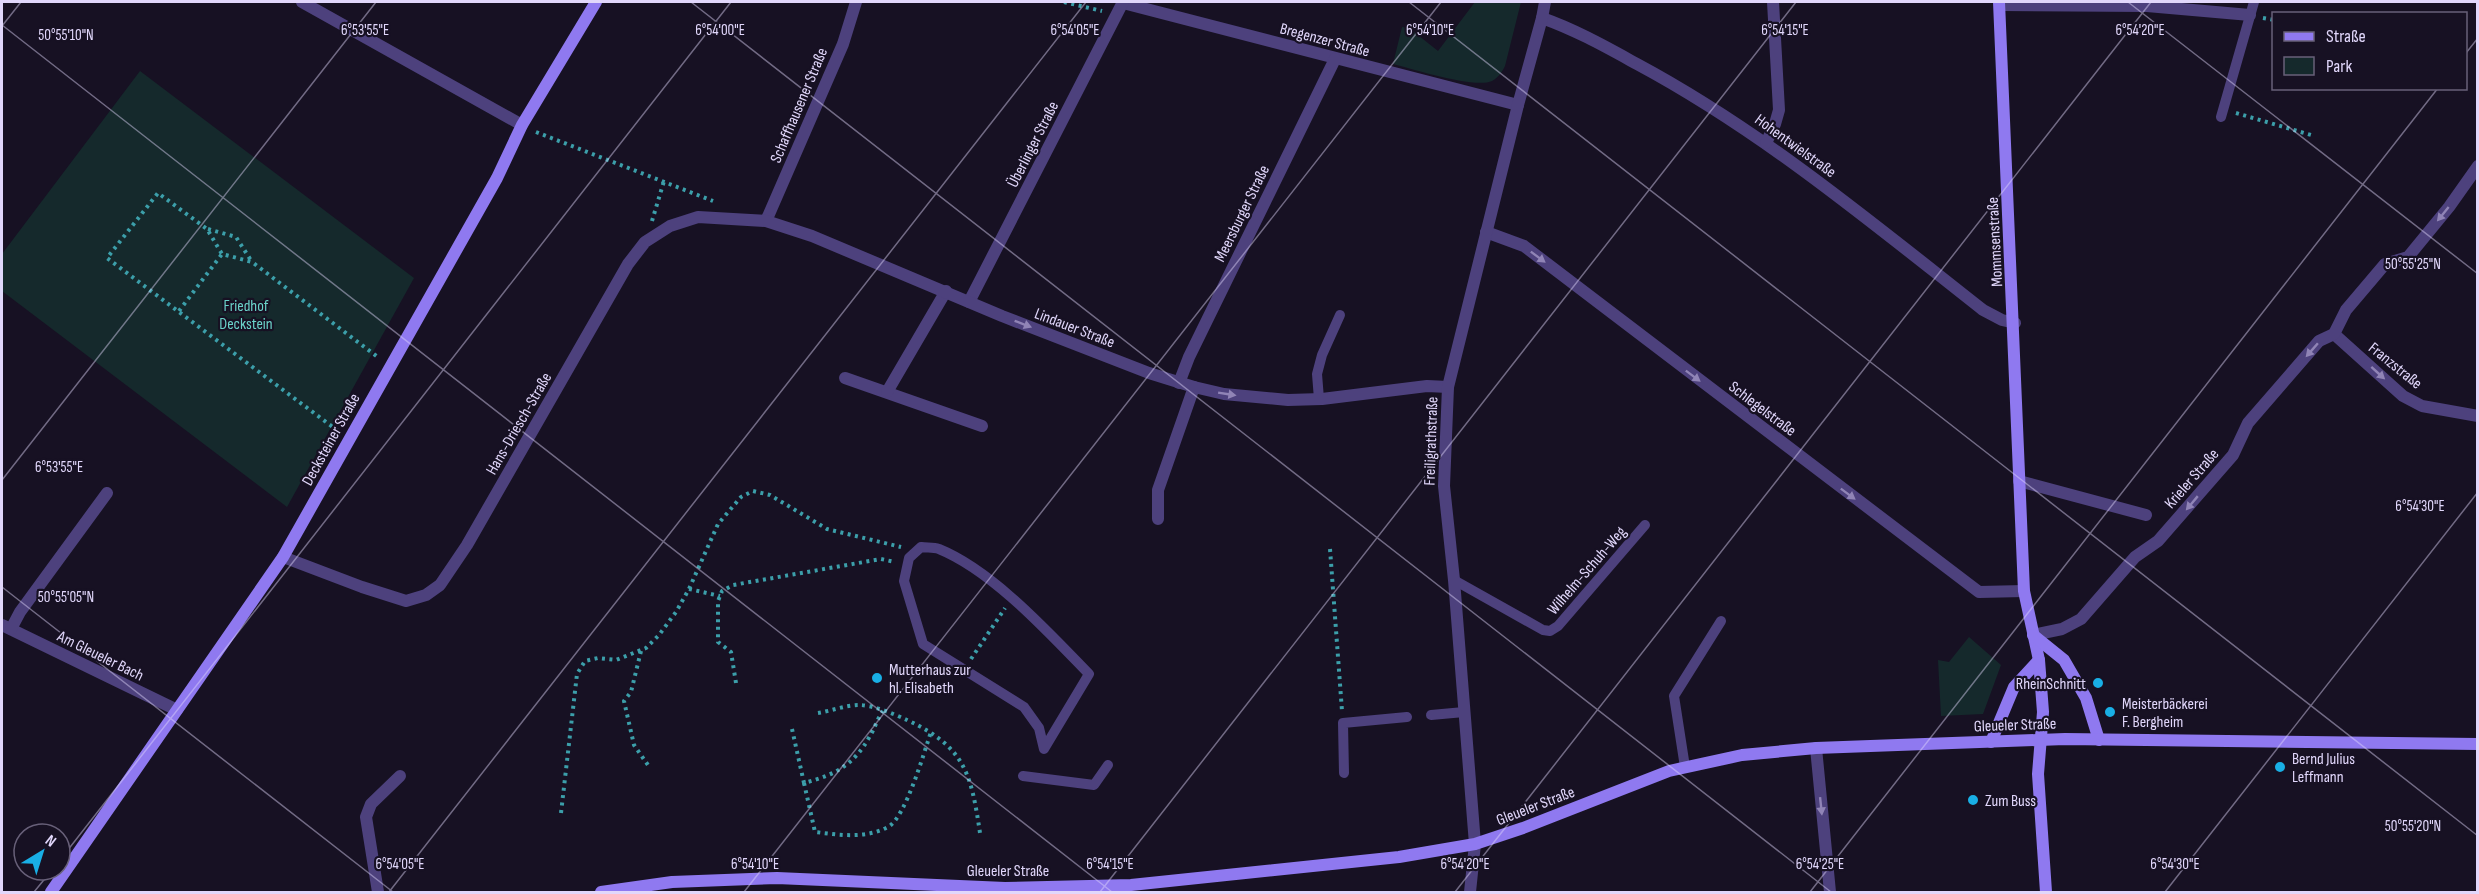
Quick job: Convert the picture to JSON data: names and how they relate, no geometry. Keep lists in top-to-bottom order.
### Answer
{
  "streets": {
    "street": [
      "Bregenzer Straße",
      "Schaffhausener Straße",
      "Überlinger Straße",
      "Hohentwielstraße",
      "Meersburger Straße",
      "Mommsenstraße",
      "Lindauer Straße",
      "Franzstraße",
      "Schlegelstraße",
      "Hans-Driesch-Straße",
      "Decksteiner Straße",
      "Freiligrathstraße",
      "Krieler Straße",
      "Am Gleueler Bach",
      "Gleueler Straße"
    ],
    "lane": ["Wilhelm-Schuh-Weg"]
  },
  "crossings": [
    ["Bregenzer Straße", "Überlinger Straße"],
    ["Bregenzer Straße", "Meersburger Straße"],
    ["Bregenzer Straße", "Freiligrathstraße"],
    ["Schaffhausener Straße", "Lindauer Straße"],
    ["Schaffhausener Straße", "Hans-Driesch-Straße"],
    ["Überlinger Straße", "Lindauer Straße"],
    ["Hohentwielstraße", "Mommsenstraße"],
    ["Hohentwielstraße", "Freiligrathstraße"],
    ["Meersburger Straße", "Lindauer Straße"],
    ["Mommsenstraße", "Schlegelstraße"],
    ["Mommsenstraße", "Krieler Straße"],
    ["Mommsenstraße", "Gleueler Straße"],
    ["Lindauer Straße", "Hans-Driesch-Straße"],
    ["Lindauer Straße", "Freiligrathstraße"],
    ["Franzstraße", "Krieler Straße"],
    ["Schlegelstraße", "Freiligrathstraße"],
    ["Hans-Driesch-Straße", "Decksteiner Straße"],
    ["Decksteiner Straße", "Am Gleueler Bach"],
    ["Freiligrathstraße", "Wilhelm-Schuh-Weg"],
    ["Freiligrathstraße", "Gleueler Straße"]
  ],
  "one_way": [
    "Lindauer Straße",
    "Franzstraße",
    "Schlegelstraße",
    "Krieler Straße"
  ],
  "parks": ["Friedhof Deckstein"],
  "places": [
    "Mutterhaus zur hl. Elisabeth",
    "RheinSchnitt",
    "Meisterbäckerei F. Bergheim",
    "Bernd Julius Leffmann",
    "Zum Buss"
  ],
  "legend": ["Straße", "Park"],
  "north": "top right",
  "coordinates": [
    "6°54'00\"E",
    "6°54'05\"E",
    "6°54'10\"E",
    "6°54'15\"E",
    "6°54'20\"E",
    "6°53'55\"E",
    "50°55'10\"N",
    "50°55'25\"N",
    "6°54'30\"E",
    "50°55'05\"N",
    "50°55'20\"N",
    "6°54'25\"E"
  ]
}
